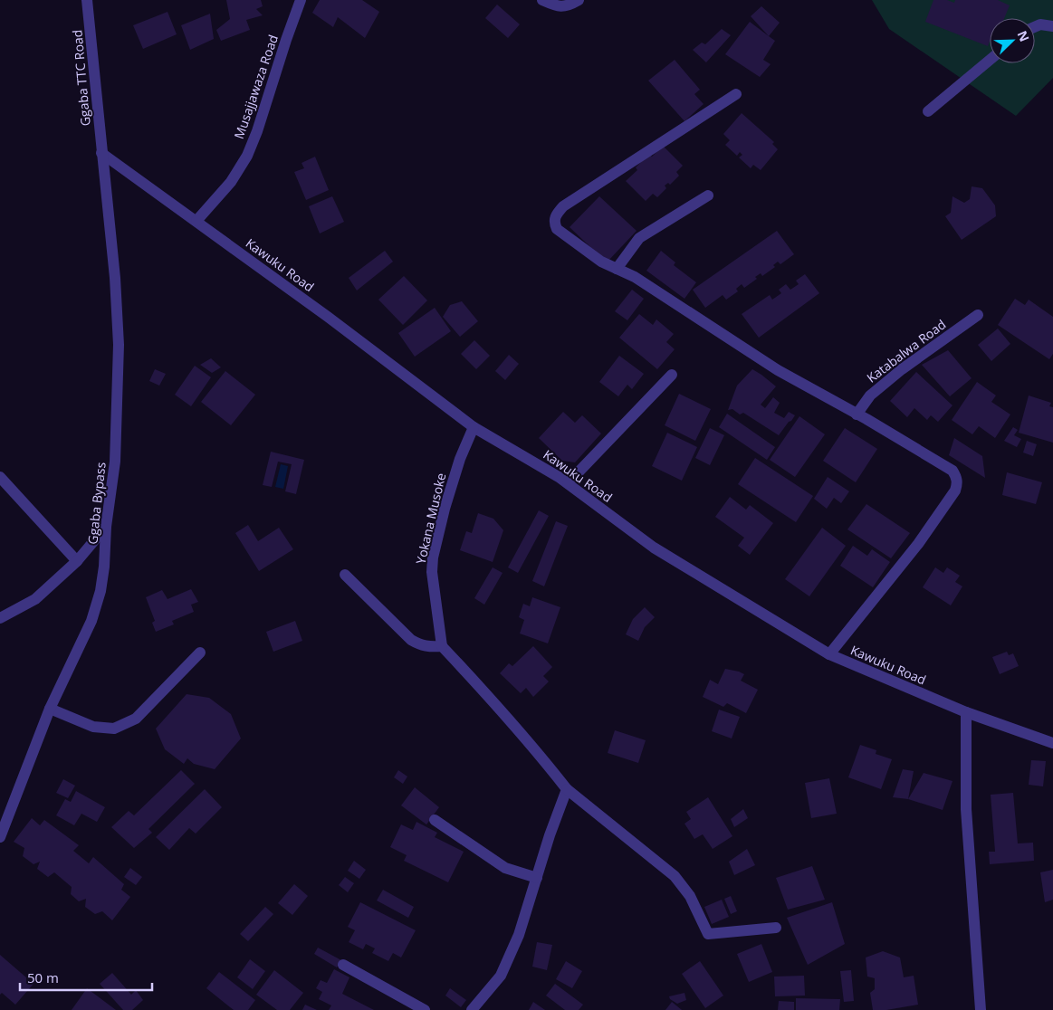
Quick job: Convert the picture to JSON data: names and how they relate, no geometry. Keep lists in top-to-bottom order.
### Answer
{
  "streets": {
    "street": [
      "Ggaba TTC Road",
      "Musajjawaza Road",
      "Kawuku Road",
      "Katabalwa Road",
      "Ggaba Bypass",
      "Yokana Musoke"
    ]
  },
  "crossings": [
    ["Ggaba TTC Road", "Kawuku Road"],
    ["Ggaba TTC Road", "Ggaba Bypass"],
    ["Musajjawaza Road", "Kawuku Road"],
    ["Kawuku Road", "Ggaba Bypass"],
    ["Kawuku Road", "Yokana Musoke"]
  ],
  "scale_bar": "50 m",
  "north": "top right"
}
